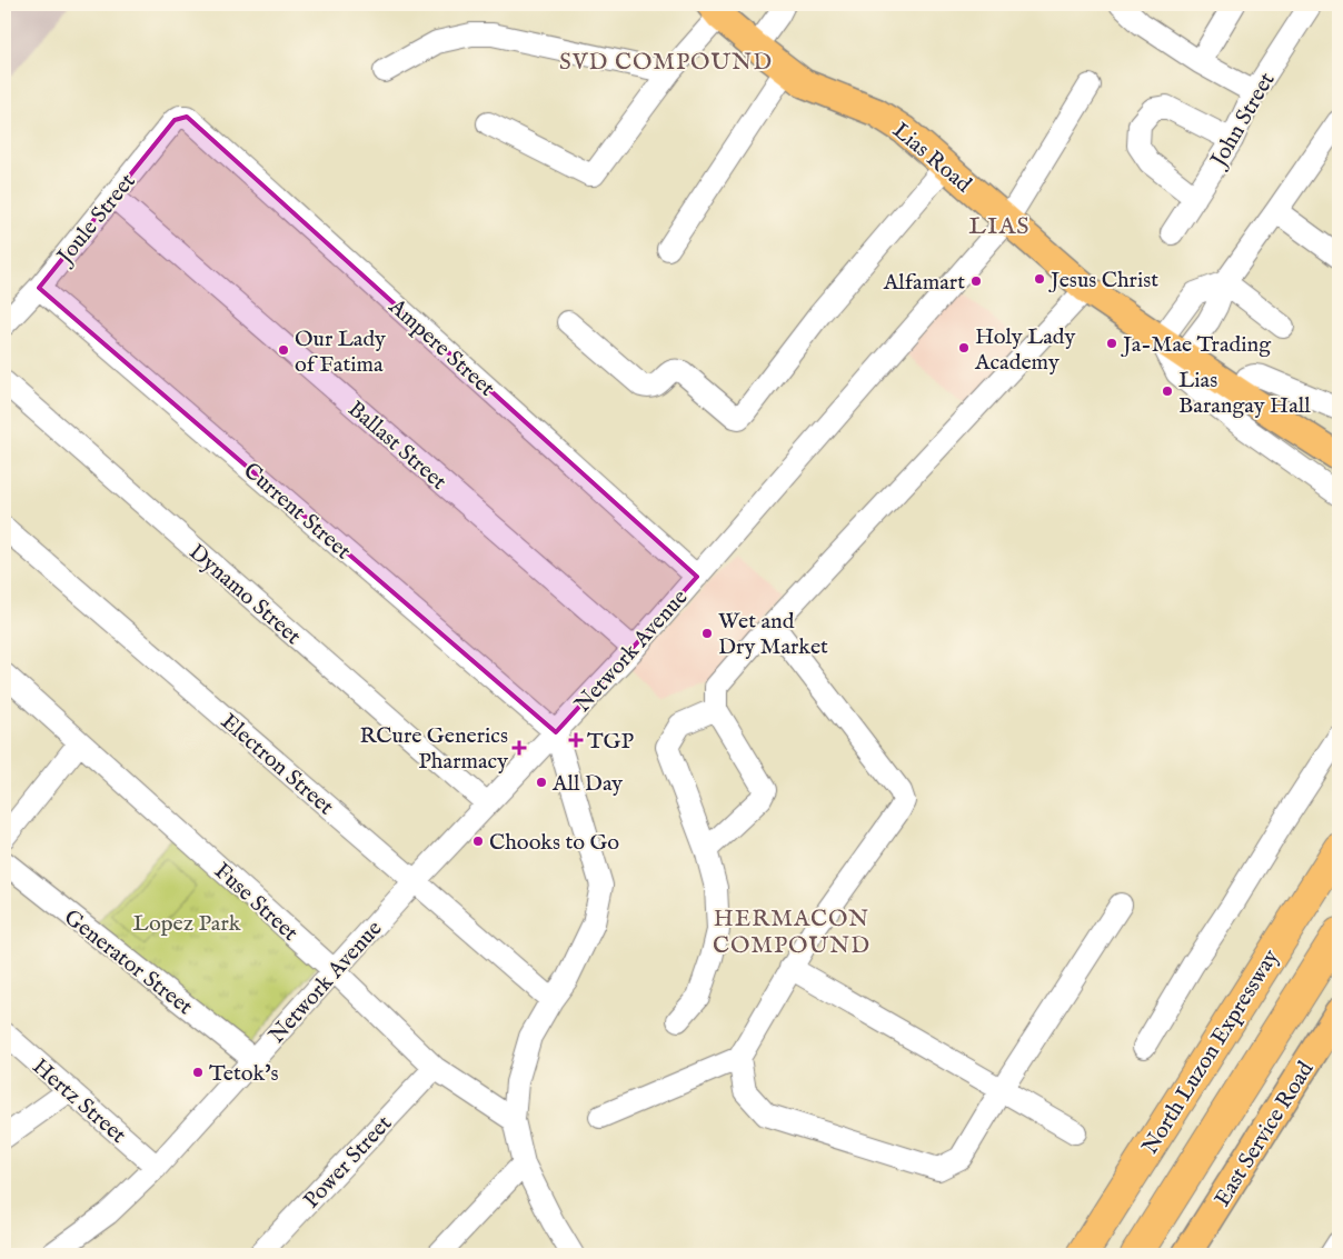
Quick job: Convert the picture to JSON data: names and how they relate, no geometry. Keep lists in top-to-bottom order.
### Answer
{
  "streets": {
    "highway": ["North Luzon Expressway"],
    "main road": ["Lias Road", "East Service Road"],
    "street": [
      "John Street",
      "Joule Street",
      "Ampere Street",
      "Ballast Street",
      "Current Street",
      "Dynamo Street",
      "Network Avenue",
      "Electron Street",
      "Fuse Street",
      "Generator Street",
      "Hertz Street",
      "Power Street"
    ]
  },
  "crossings": [
    ["Lias Road", "Network Avenue"],
    ["Joule Street", "Ampere Street"],
    ["Joule Street", "Ballast Street"],
    ["Joule Street", "Current Street"],
    ["Ampere Street", "Network Avenue"],
    ["Ballast Street", "Network Avenue"],
    ["Current Street", "Network Avenue"],
    ["Dynamo Street", "Network Avenue"],
    ["Network Avenue", "Electron Street"],
    ["Network Avenue", "Fuse Street"],
    ["Network Avenue", "Generator Street"],
    ["Network Avenue", "Hertz Street"],
    ["Fuse Street", "Power Street"]
  ],
  "districts": ["SVD COMPOUND", "LIAS", "HERMACON COMPOUND"],
  "parks": ["Lopez Park"],
  "places": {
    "other": [
      "Jesus Christ",
      "Alfamart",
      "Ja-Mae Trading",
      "Holy Lady Academy",
      "Our Lady of Fatima",
      "Lias Barangay Hall",
      "Wet and Dry Market",
      "All Day",
      "Chooks to Go",
      "Tetok's"
    ],
    "health": ["TGP", "RCure Generics Pharmacy"]
  }
}
